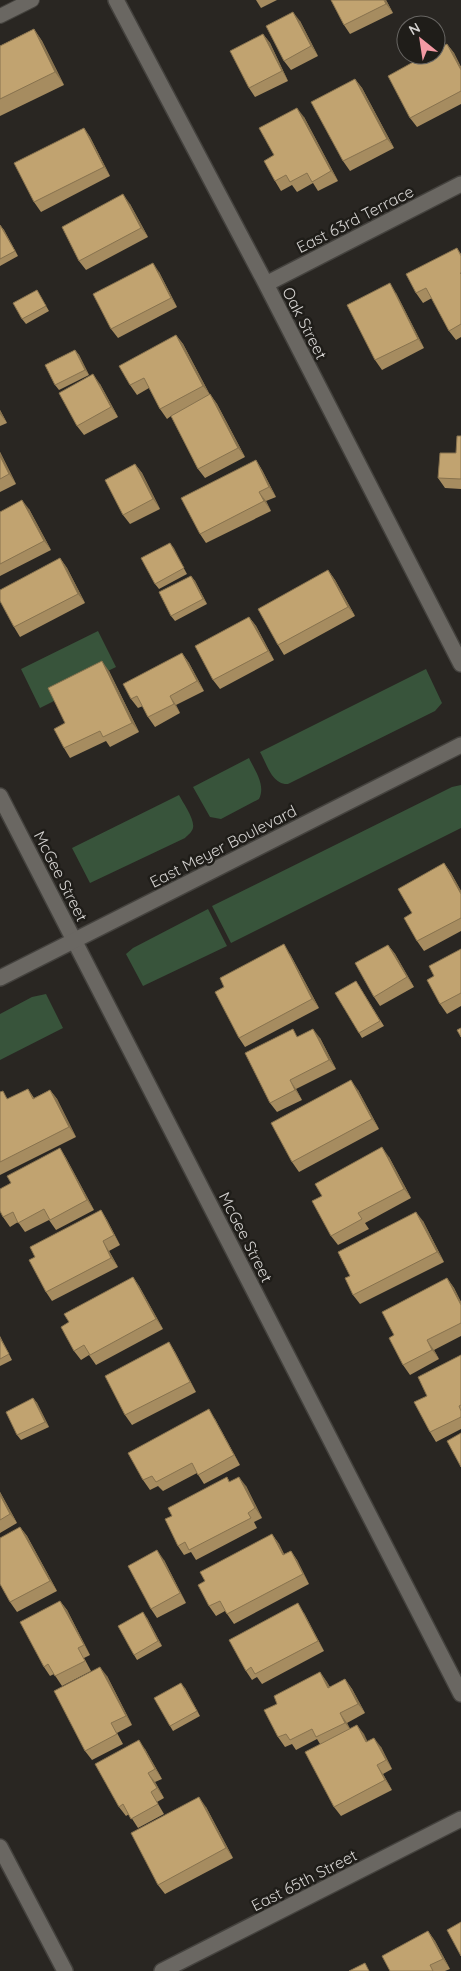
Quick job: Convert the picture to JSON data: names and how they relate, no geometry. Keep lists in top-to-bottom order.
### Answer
{
  "streets": {
    "street": [
      "East 63rd Terrace",
      "Oak Street",
      "East Meyer Boulevard",
      "McGee Street",
      "East 65th Street"
    ]
  },
  "crossings": [
    ["East 63rd Terrace", "Oak Street"],
    ["East Meyer Boulevard", "McGee Street"]
  ],
  "north": "top left"
}
